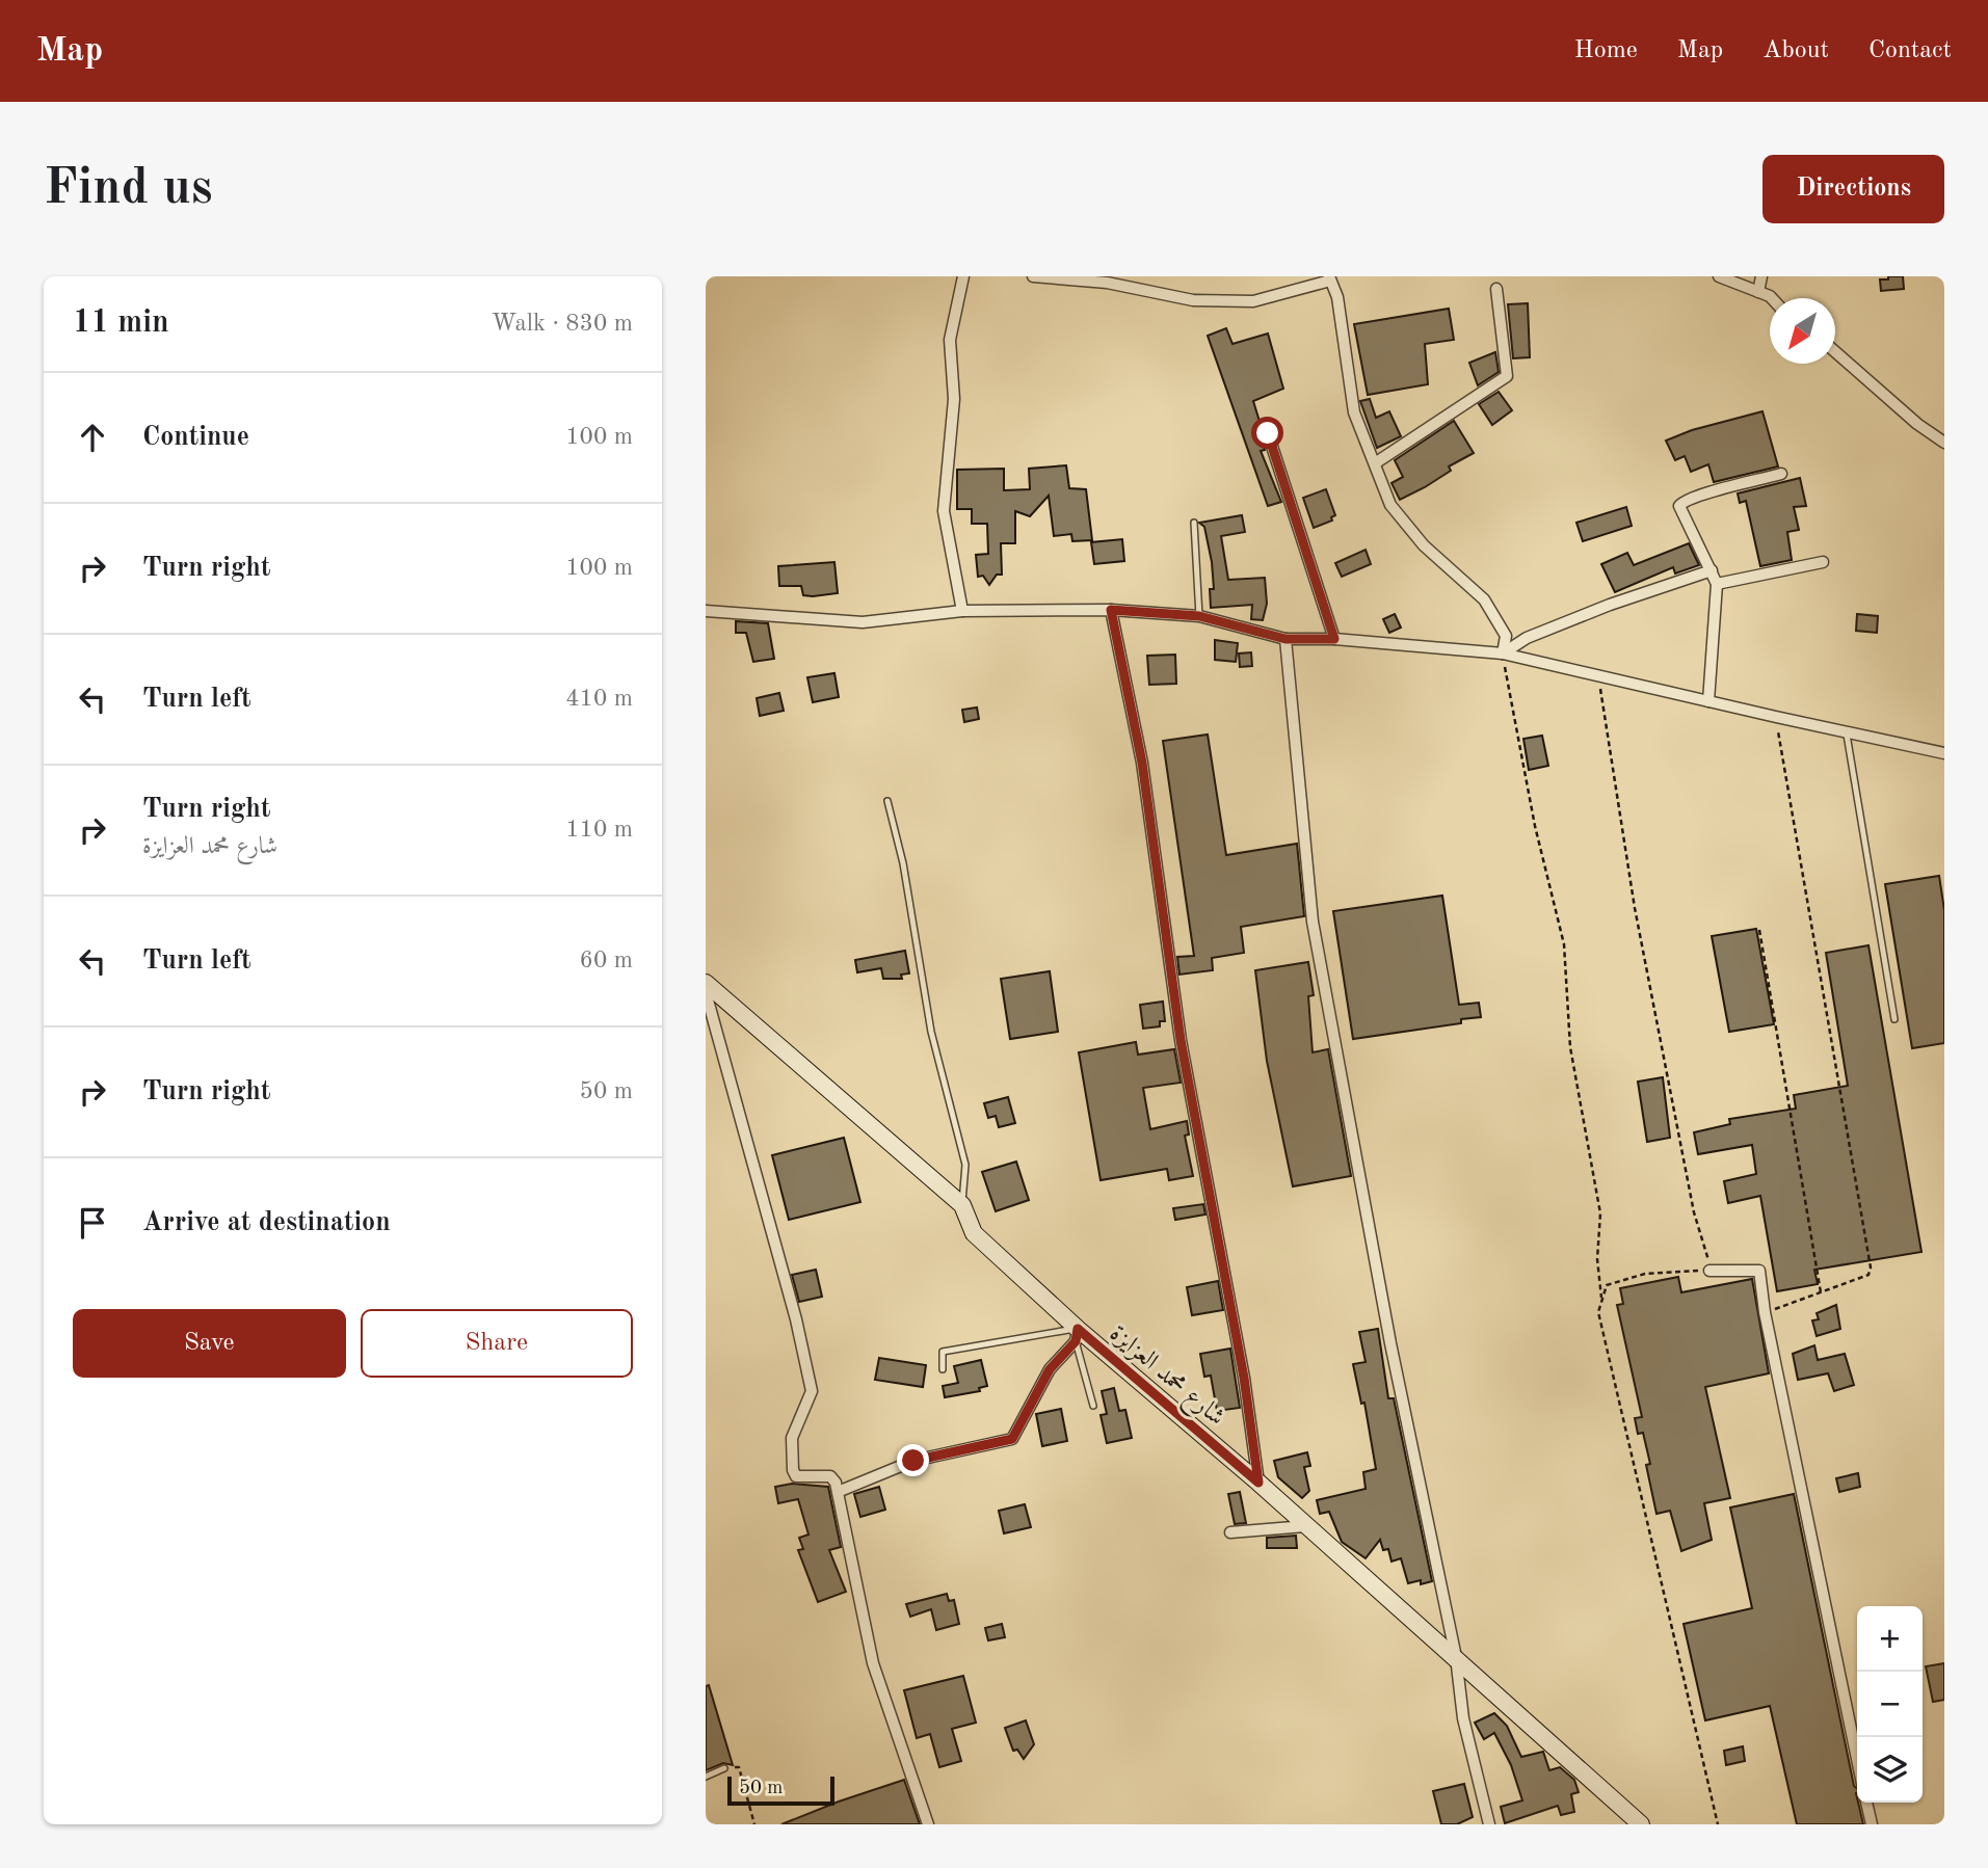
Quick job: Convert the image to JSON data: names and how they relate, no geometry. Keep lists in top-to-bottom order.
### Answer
{
  "streets": {
    "main road": ["شارع محمد العزايزة"]
  },
  "scale_bar": "50 m",
  "north": "bottom left",
  "page": {
    "header": "Map",
    "nav": [
      "Home",
      "Map",
      "About",
      "Contact"
    ],
    "buttons": [
      "Directions",
      ["Save", "Share"]
    ],
    "title": "Find us",
    "heading": ["11 min", "Walk · 830 m"],
    "list": [
      ["Continue", "100 m"],
      ["Turn right", "100 m"],
      ["Turn left", "410 m"],
      ["Turn right", "شارع محمد العزايزة", "110 m"],
      ["Turn left", "60 m"],
      ["Turn right", "50 m"],
      "Arrive at destination"
    ],
    "map_buttons": ["+", "−"],
    "scale": "50 m"
  }
}
